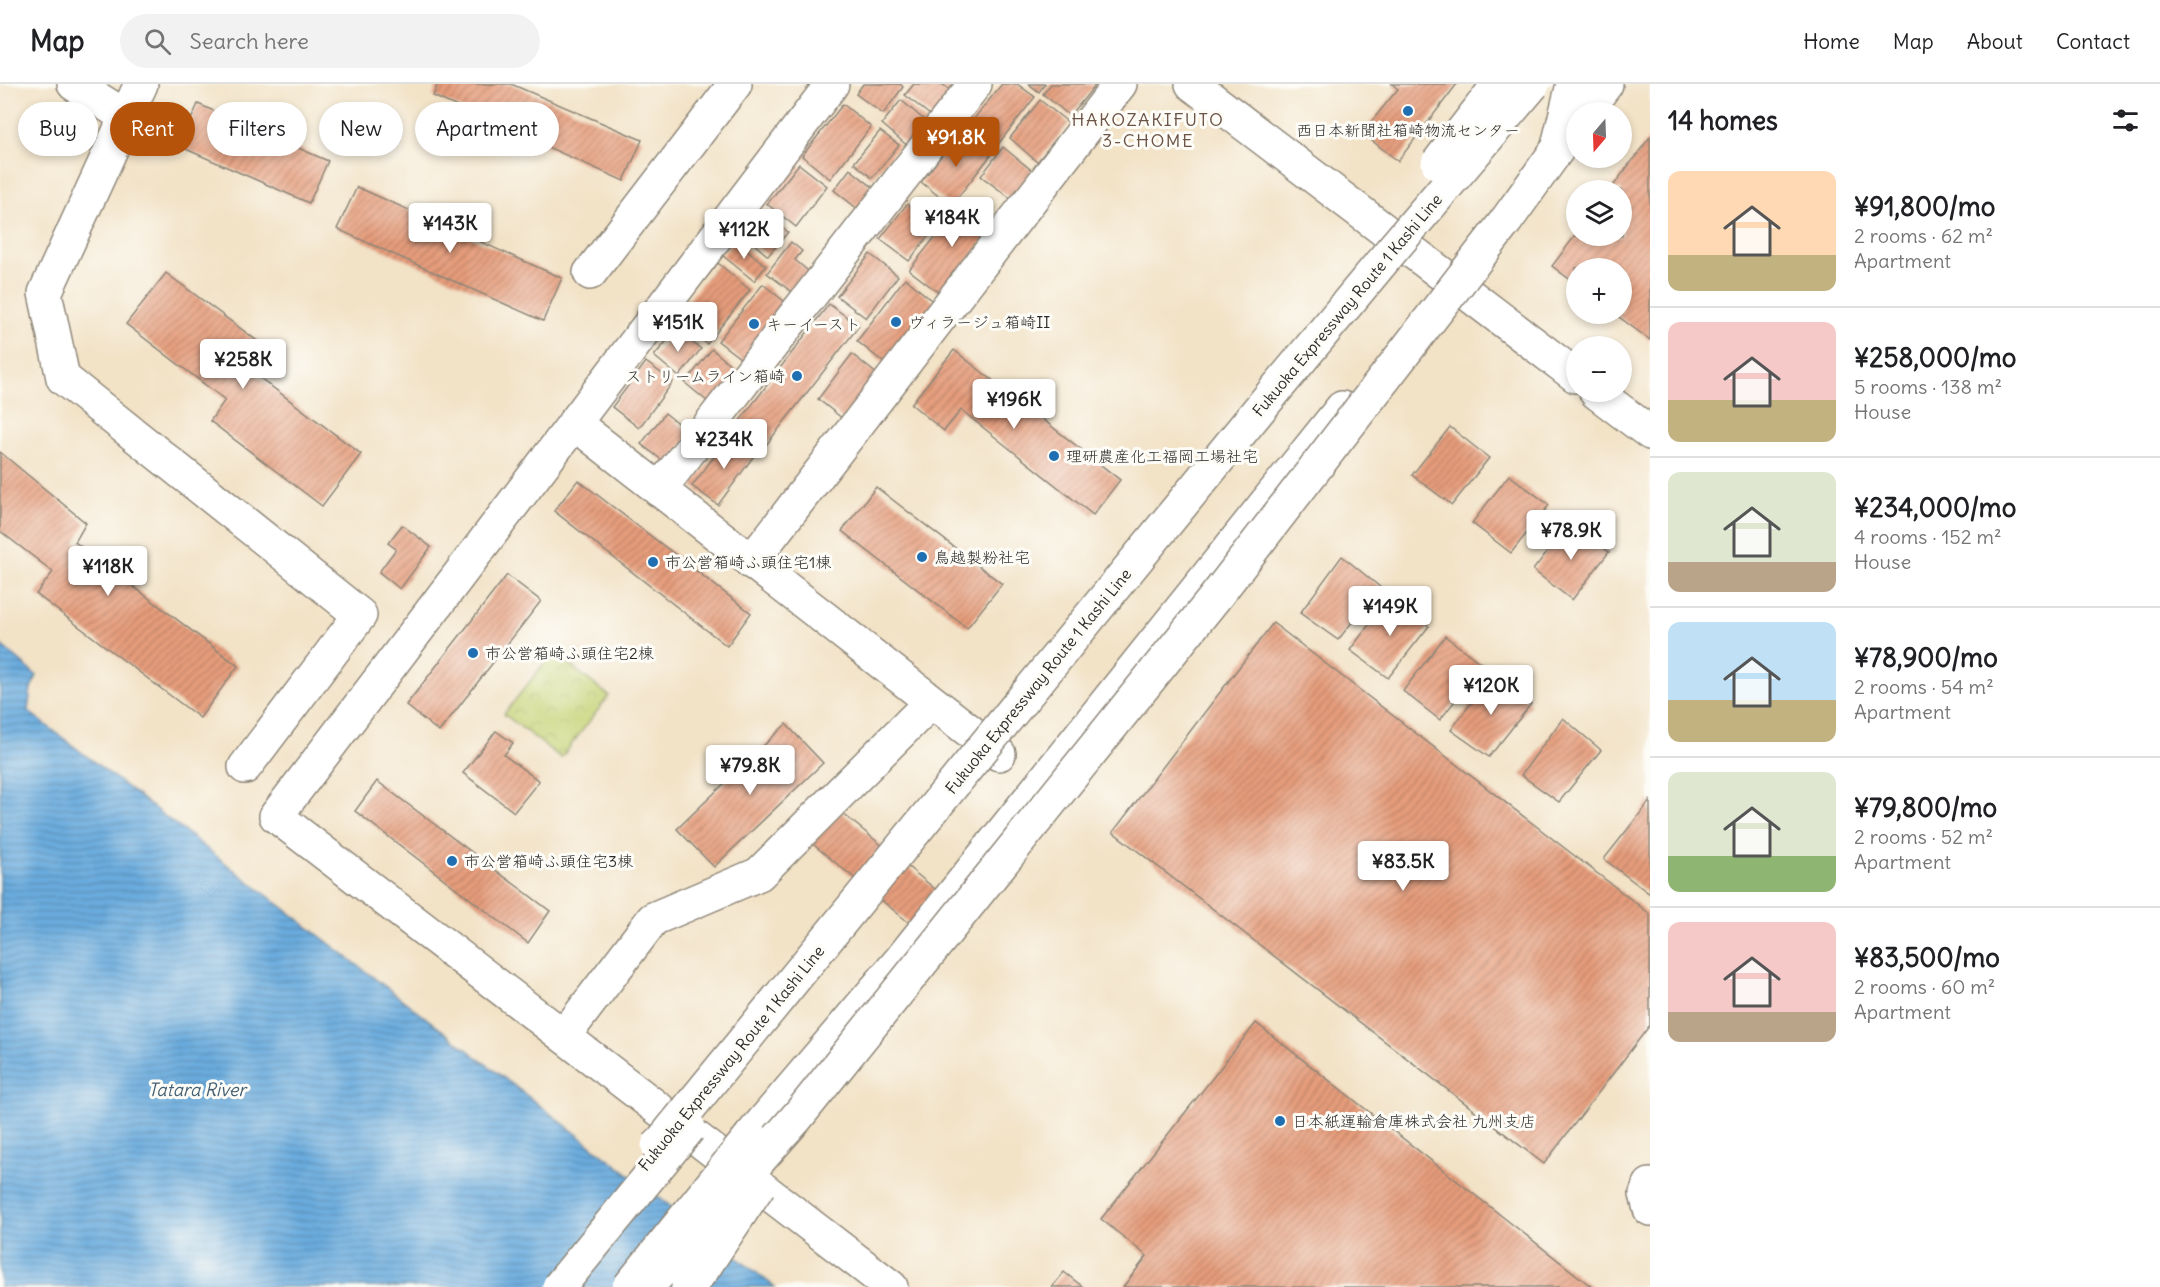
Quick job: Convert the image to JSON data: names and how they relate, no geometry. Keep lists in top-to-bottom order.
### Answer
{
  "streets": {
    "main road": ["Fukuoka Expressway Route 1 Kashi Line"]
  },
  "districts": ["HAKOZAKIFUTO 3-CHOME"],
  "water": ["Tatara River"],
  "places": [
    "西日本新聞社箱崎物流センター",
    "ヴィラージュ箱崎II",
    "キーイースト",
    "ストリームライン箱崎",
    "理研農産化工福岡工場社宅",
    "鳥越製粉社宅",
    "市公営箱崎ふ頭住宅1棟",
    "市公営箱崎ふ頭住宅2棟",
    "市公営箱崎ふ頭住宅3棟",
    "日本紙運輸倉庫株式会社 九州支店"
  ],
  "north": "bottom",
  "page": {
    "header": "Map",
    "search": "Search here",
    "nav": [
      "Home",
      "Map",
      "About",
      "Contact"
    ],
    "heading": "14 homes",
    "map_buttons": ["+", "−"],
    "chip": [
      "Buy",
      "Rent",
      "Filters",
      "New",
      "Apartment"
    ],
    "price": [
      "¥91.8K",
      "¥184K",
      "¥143K",
      "¥112K",
      "¥151K",
      "¥258K",
      "¥196K",
      "¥234K",
      "¥78.9K",
      "¥118K",
      "¥149K",
      "¥120K",
      "¥79.8K",
      "¥83.5K"
    ],
    "list": [
      {
        "name": "¥91,800/mo",
        "note": "2 rooms · 62 m² · Apartment"
      },
      {
        "name": "¥258,000/mo",
        "note": "5 rooms · 138 m² · House"
      },
      {
        "name": "¥234,000/mo",
        "note": "4 rooms · 152 m² · House"
      },
      {
        "name": "¥78,900/mo",
        "note": "2 rooms · 54 m² · Apartment"
      },
      {
        "name": "¥79,800/mo",
        "note": "2 rooms · 52 m² · Apartment"
      },
      {
        "name": "¥83,500/mo",
        "note": "2 rooms · 60 m² · Apartment"
      }
    ]
  }
}
